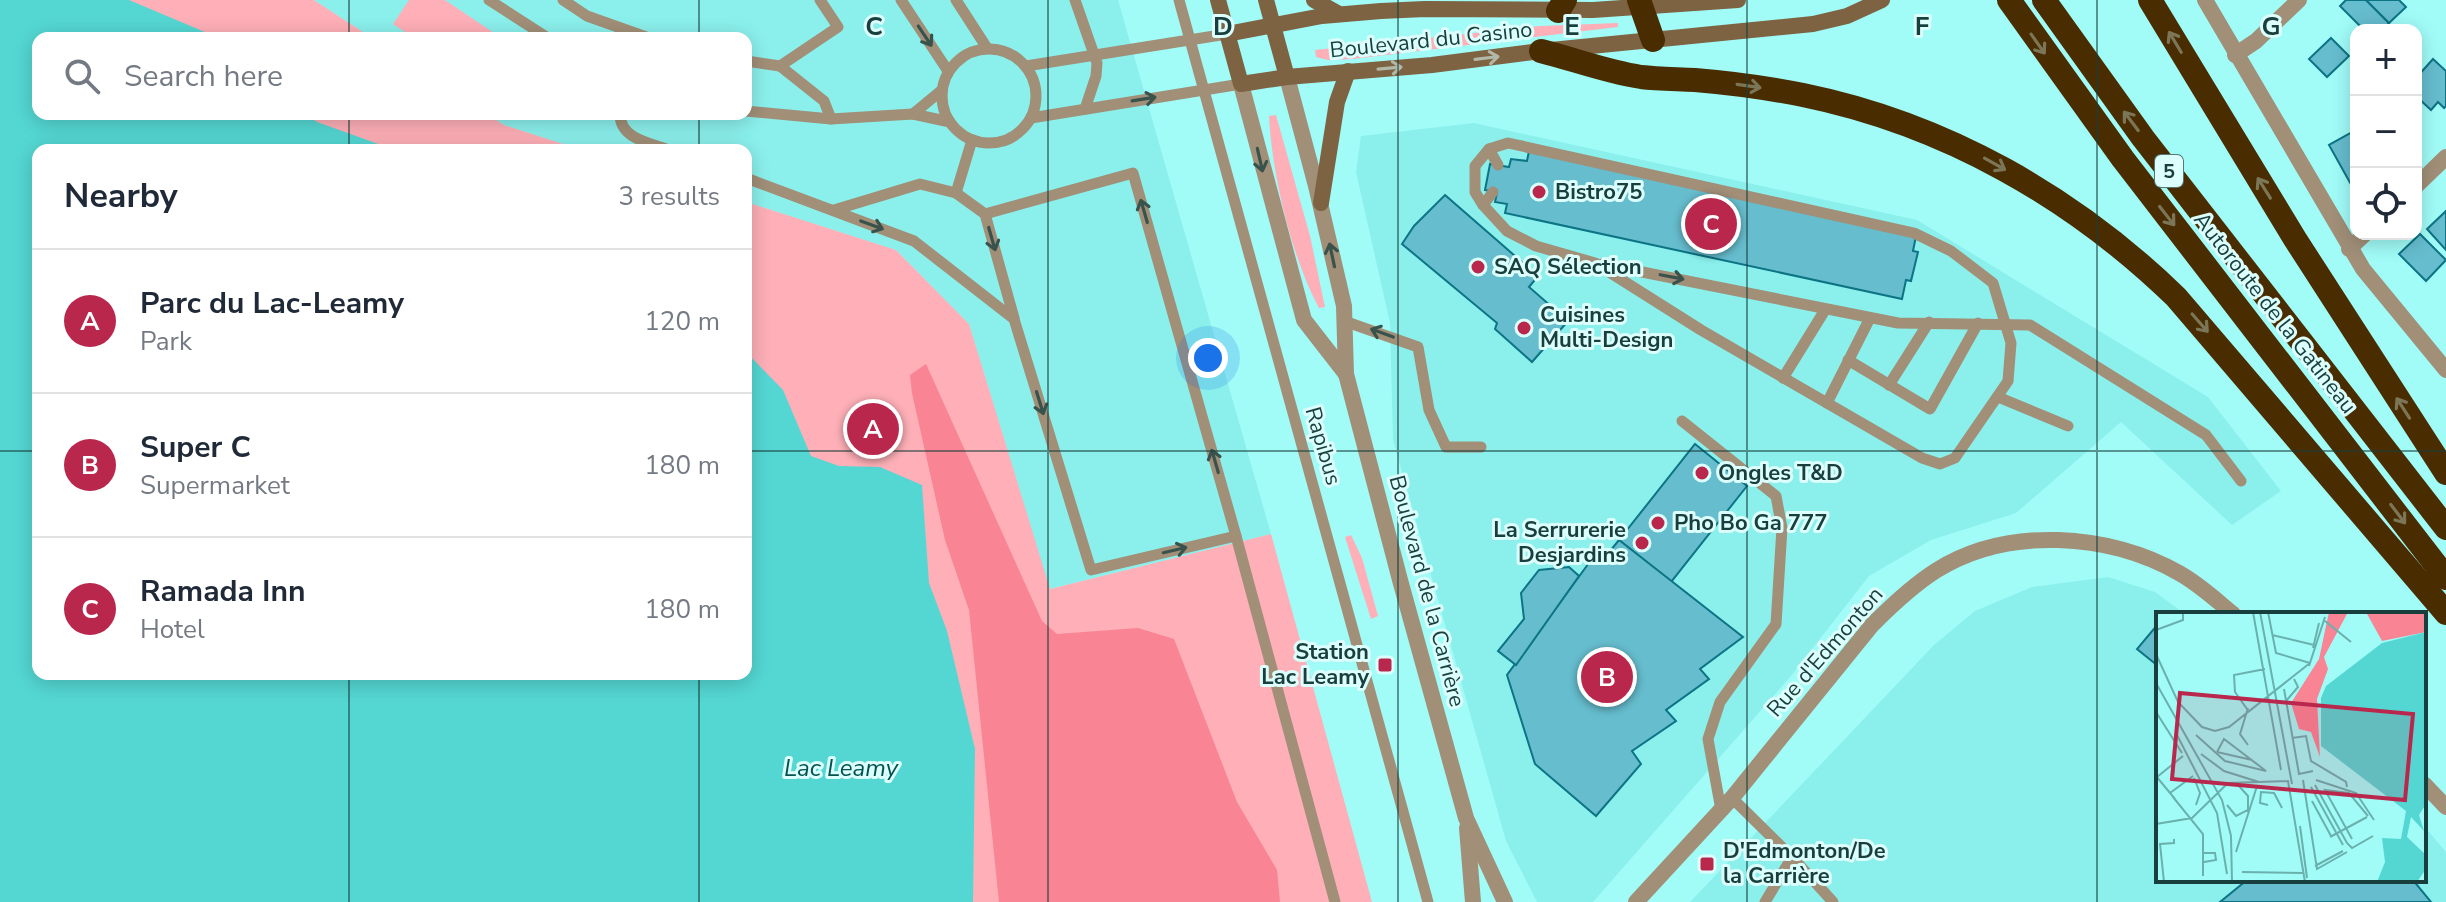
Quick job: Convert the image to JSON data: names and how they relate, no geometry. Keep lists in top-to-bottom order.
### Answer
{
  "streets": {
    "highway": ["5", "Autoroute de la Gatineau"],
    "main road": ["Boulevard du Casino", "Boulevard de la Carrière"],
    "street": ["Rue d'Edmonton"],
    "lane": ["Rapibus"]
  },
  "crossings": [
    ["Boulevard du Casino", "Rapibus"],
    ["Boulevard du Casino", "Boulevard de la Carrière"]
  ],
  "water": ["Lac Leamy"],
  "places": {
    "other": [
      "Bistro75",
      "SAQ Sélection",
      "Cuisines Multi-Design",
      "Ongles T&D",
      "Pho Bo Ga 777",
      "La Serrurerie Desjardins"
    ],
    "transit": ["Station Lac Leamy", "D'Edmonton/De la Carrière"]
  },
  "page": {
    "map_buttons": ["+", "−"],
    "search": "Search here",
    "heading": ["Nearby", "3 results"],
    "pins": ["C", "A", "B"],
    "list": [
      {
        "mark": "A",
        "name": "Parc du Lac-Leamy",
        "note": "Park",
        "value": "120 m"
      },
      {
        "mark": "B",
        "name": "Super C",
        "note": "Supermarket",
        "value": "180 m"
      },
      {
        "mark": "C",
        "name": "Ramada Inn",
        "note": "Hotel",
        "value": "180 m"
      }
    ]
  },
  "grid": {
    "columns": [
      "C",
      "D",
      "E",
      "F",
      "G"
    ]
  }
}
